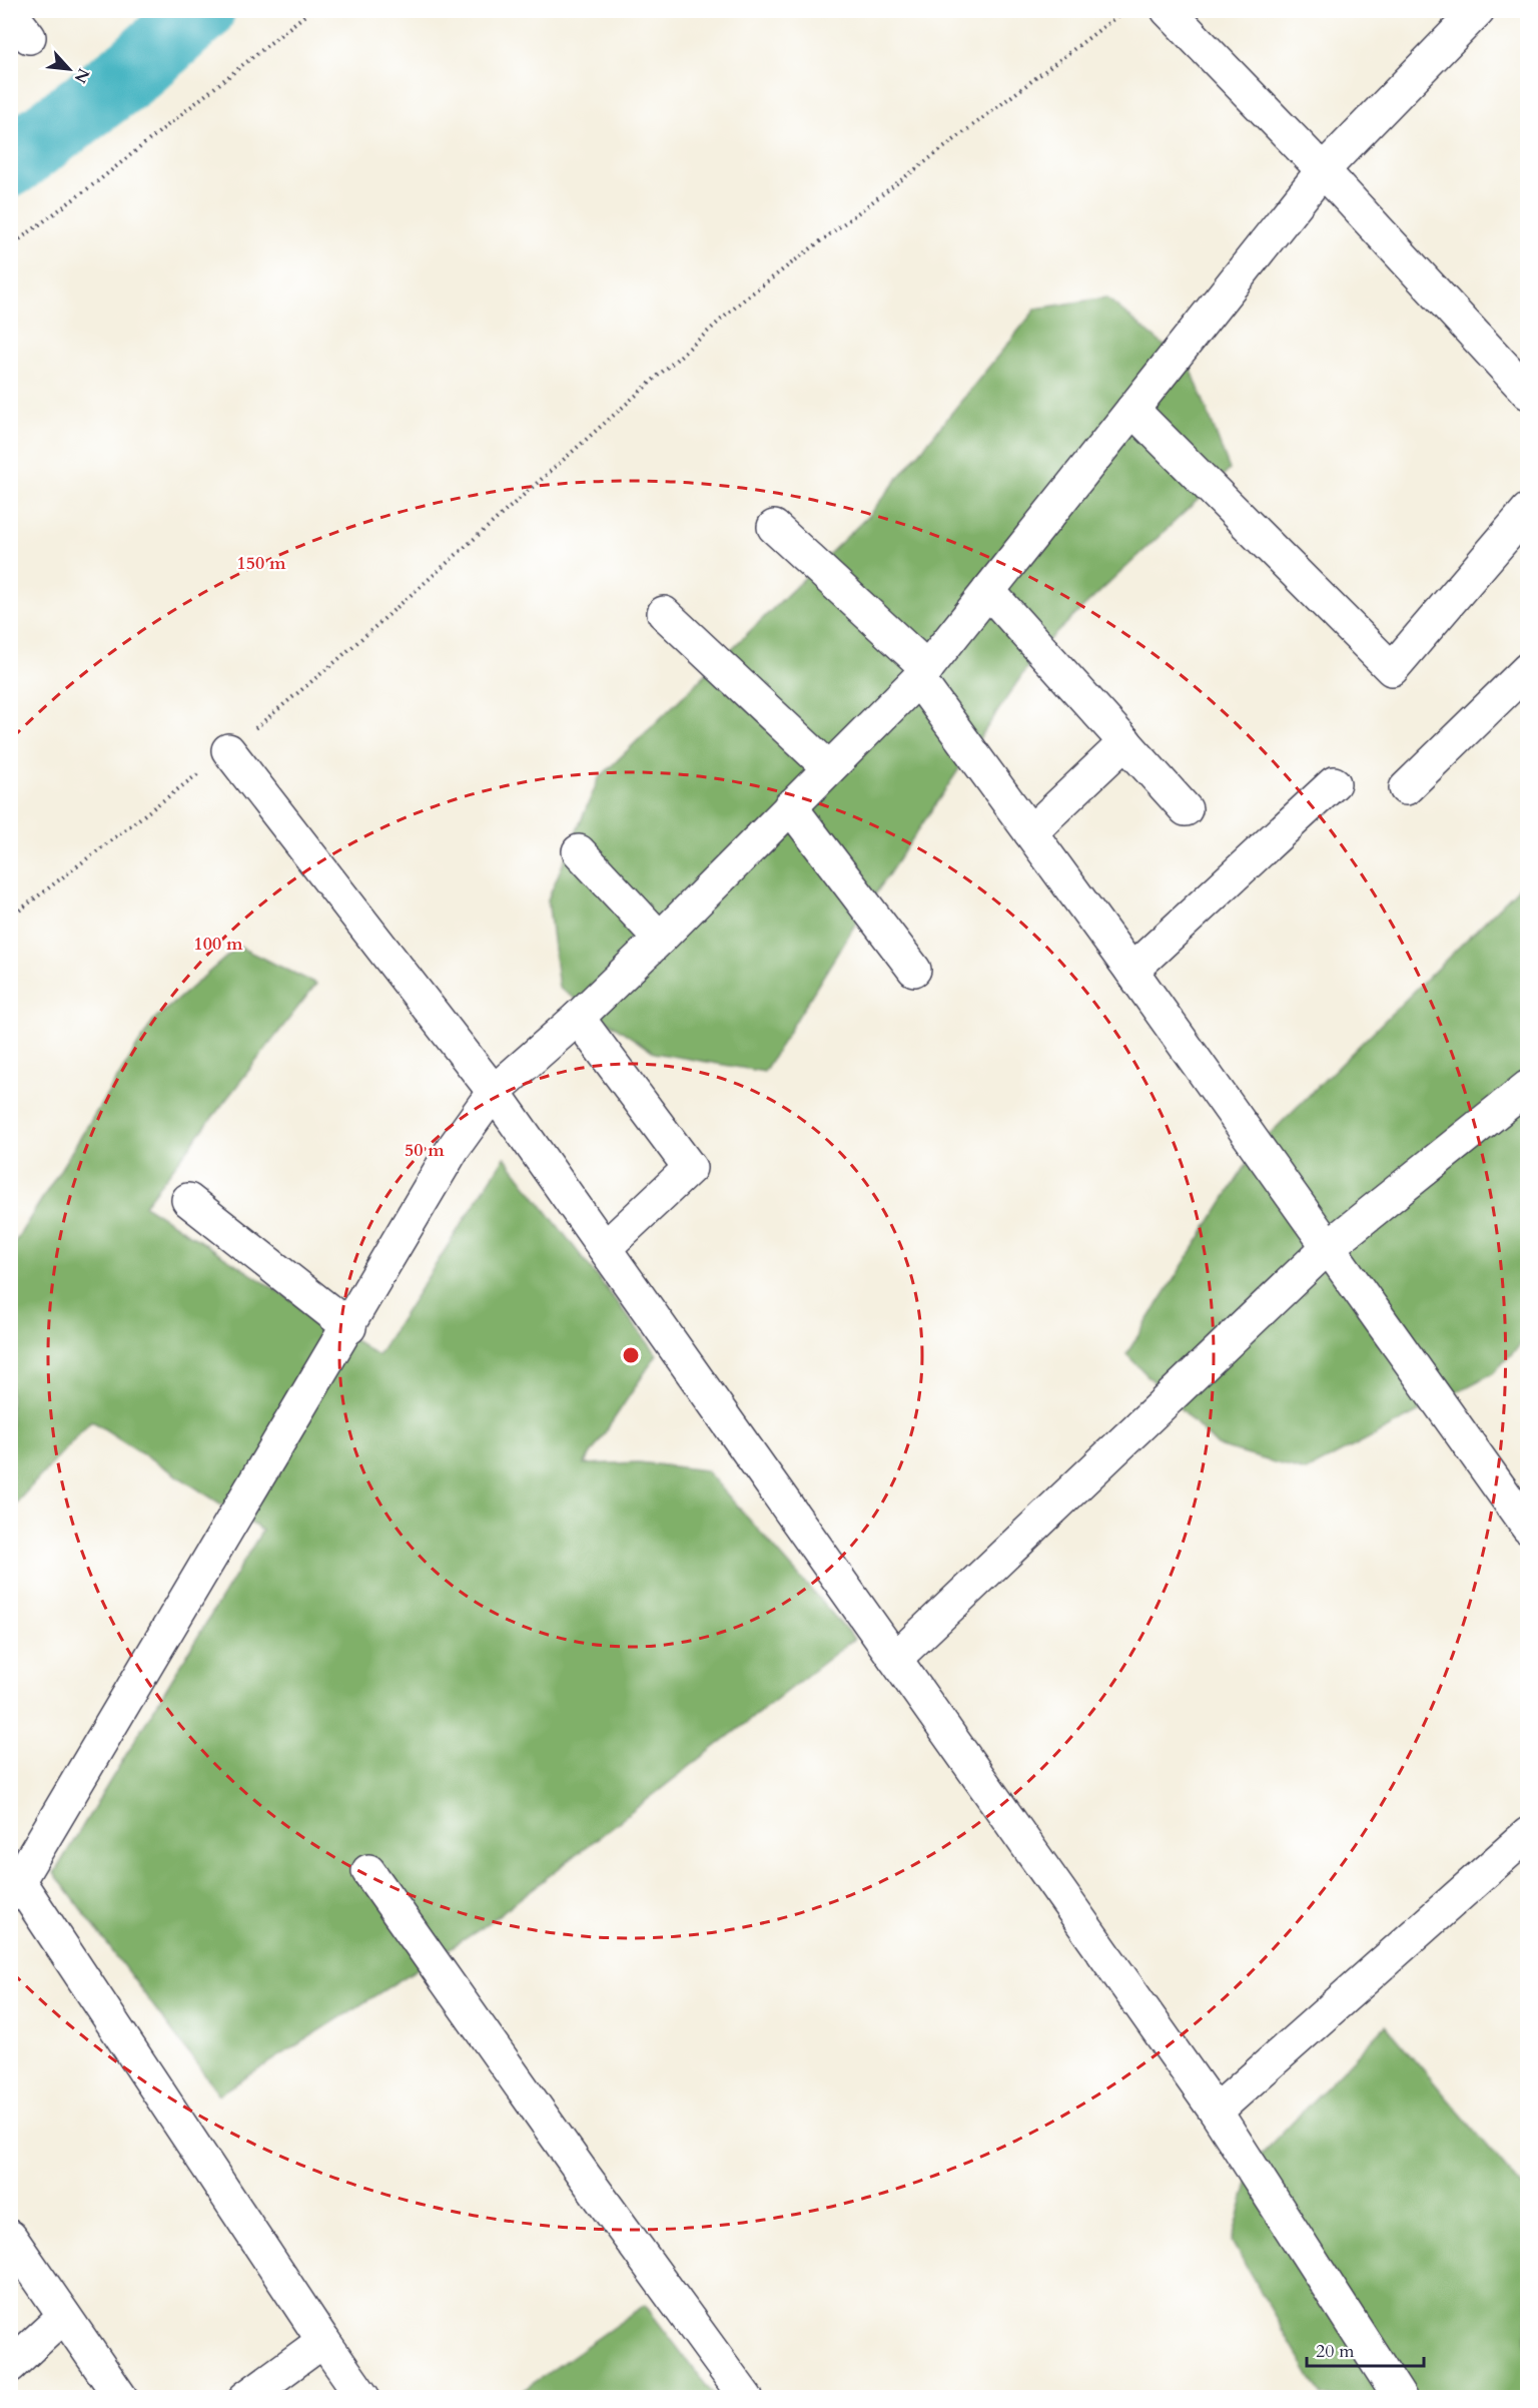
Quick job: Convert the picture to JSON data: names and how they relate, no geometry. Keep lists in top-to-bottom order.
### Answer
{
  "scale_bar": "20 m",
  "north": "bottom right",
  "rings": ["150 m", "100 m", "50 m"]
}
